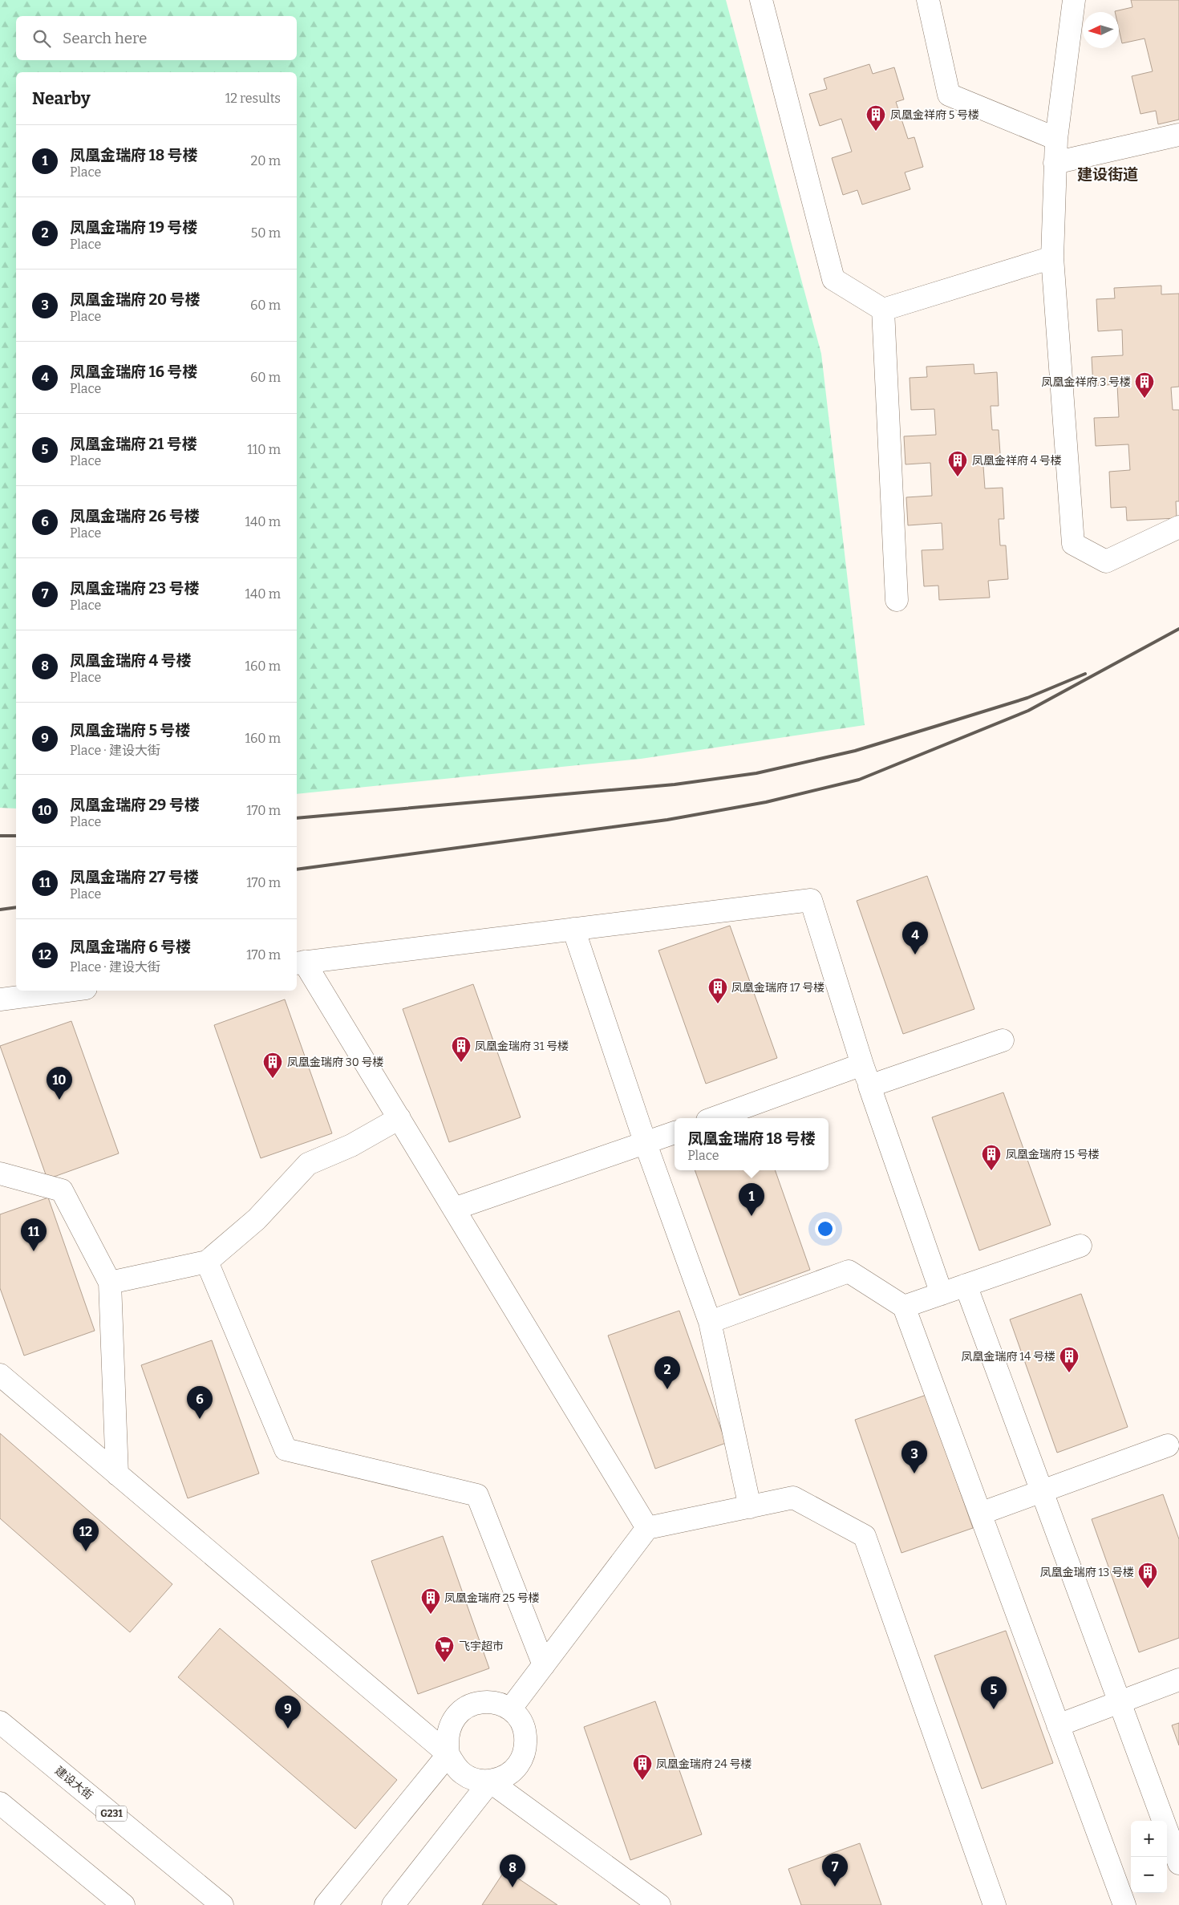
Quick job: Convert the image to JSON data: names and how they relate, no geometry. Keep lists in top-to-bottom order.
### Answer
{
  "streets": {
    "main road": ["建设大街", "G231"]
  },
  "districts": ["建设街道"],
  "places": {
    "building": [
      "凤凰金祥府 5 号楼",
      "凤凰金祥府 3 号楼",
      "凤凰金祥府 4 号楼",
      "凤凰金瑞府 17 号楼",
      "凤凰金瑞府 31 号楼",
      "凤凰金瑞府 30 号楼",
      "凤凰金瑞府 15 号楼",
      "凤凰金瑞府 14 号楼",
      "凤凰金瑞府 13 号楼",
      "凤凰金瑞府 25 号楼",
      "凤凰金瑞府 24 号楼"
    ],
    "supermarket": ["飞宇超市"]
  },
  "north": "left",
  "page": {
    "search": "Search here",
    "heading": ["Nearby", "12 results"],
    "list": [
      {
        "mark": "1",
        "name": "凤凰金瑞府 18 号楼",
        "note": "Place",
        "value": "20 m"
      },
      {
        "mark": "2",
        "name": "凤凰金瑞府 19 号楼",
        "note": "Place",
        "value": "50 m"
      },
      {
        "mark": "3",
        "name": "凤凰金瑞府 20 号楼",
        "note": "Place",
        "value": "60 m"
      },
      {
        "mark": "4",
        "name": "凤凰金瑞府 16 号楼",
        "note": "Place",
        "value": "60 m"
      },
      {
        "mark": "5",
        "name": "凤凰金瑞府 21 号楼",
        "note": "Place",
        "value": "110 m"
      },
      {
        "mark": "6",
        "name": "凤凰金瑞府 26 号楼",
        "note": "Place",
        "value": "140 m"
      },
      {
        "mark": "7",
        "name": "凤凰金瑞府 23 号楼",
        "note": "Place",
        "value": "140 m"
      },
      {
        "mark": "8",
        "name": "凤凰金瑞府 4 号楼",
        "note": "Place",
        "value": "160 m"
      },
      {
        "mark": "9",
        "name": "凤凰金瑞府 5 号楼",
        "note": "Place · 建设大街",
        "value": "160 m"
      },
      {
        "mark": "10",
        "name": "凤凰金瑞府 29 号楼",
        "note": "Place",
        "value": "170 m"
      },
      {
        "mark": "11",
        "name": "凤凰金瑞府 27 号楼",
        "note": "Place",
        "value": "170 m"
      },
      {
        "mark": "12",
        "name": "凤凰金瑞府 6 号楼",
        "note": "Place · 建设大街",
        "value": "170 m"
      }
    ],
    "pins": [
      "4",
      "10",
      "1",
      "11",
      "2",
      "6",
      "3",
      "12",
      "5",
      "9",
      "7",
      "8"
    ],
    "popup": ["凤凰金瑞府 18 号楼", "Place"],
    "map_buttons": ["+", "−"]
  }
}
